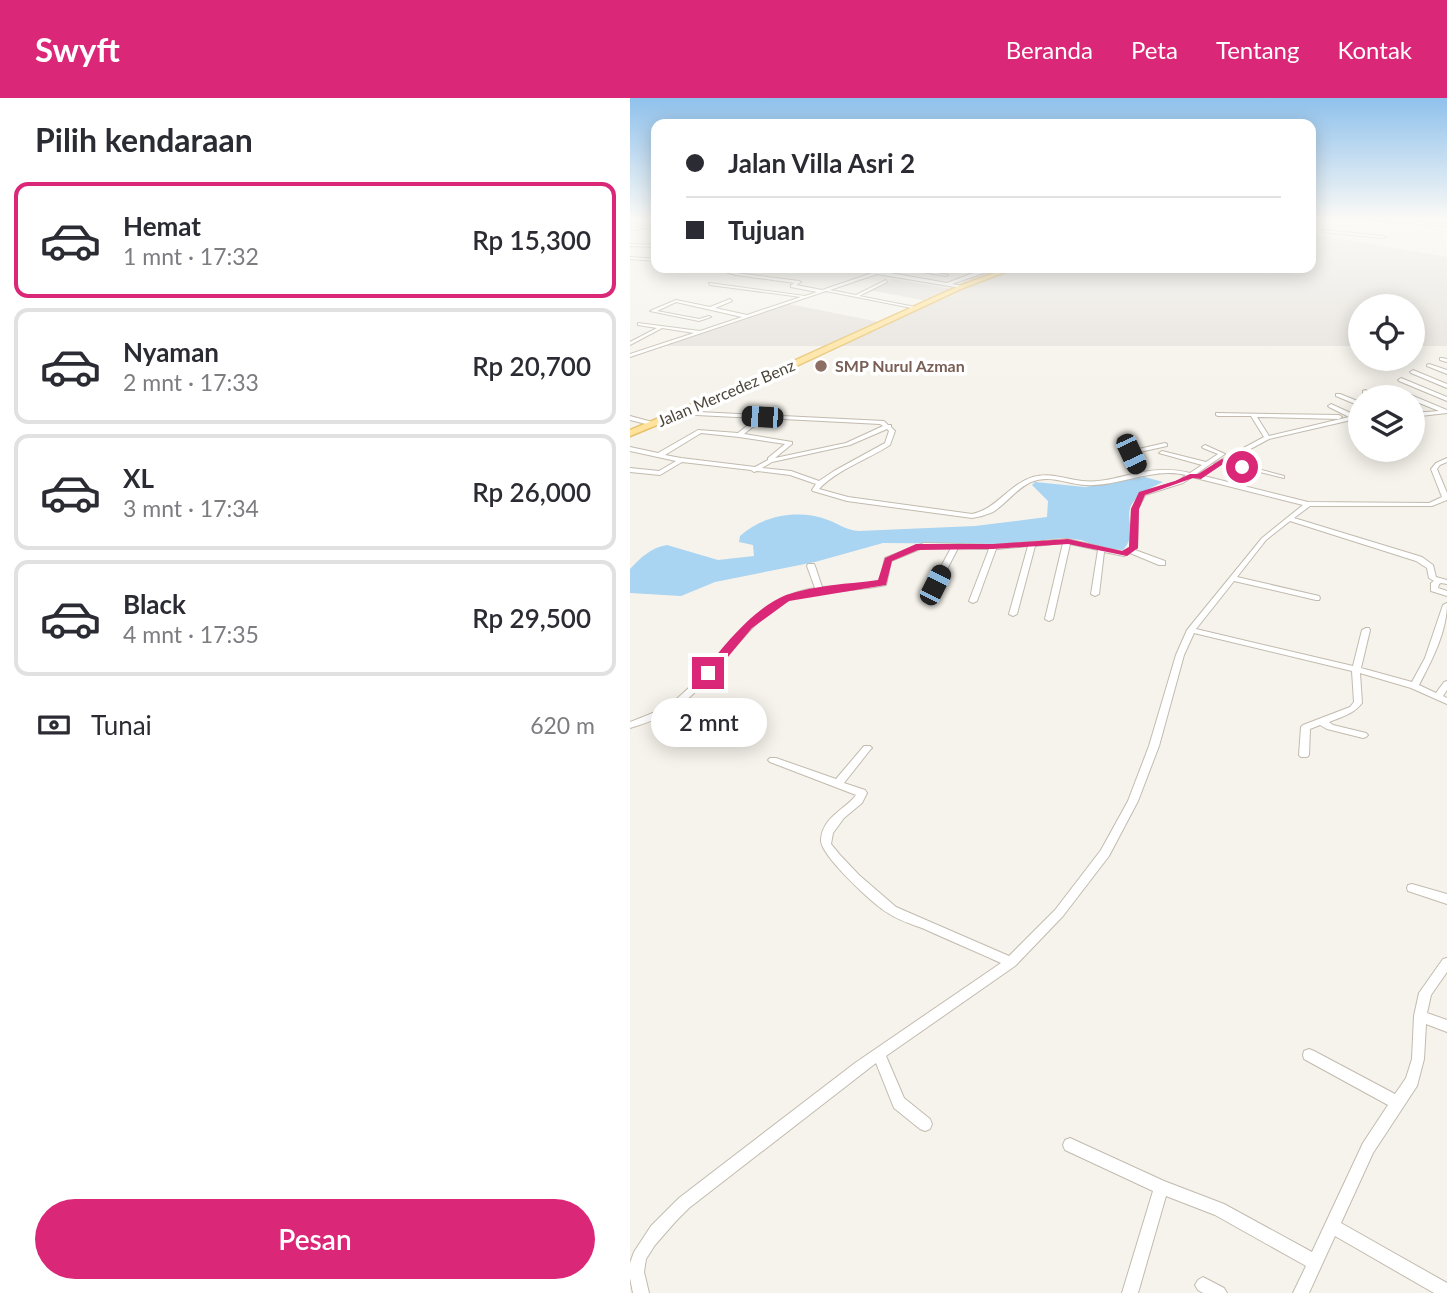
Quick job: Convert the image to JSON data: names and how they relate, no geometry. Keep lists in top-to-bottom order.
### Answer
{
  "streets": {
    "main road": ["Jalan Mercedez Benz"]
  },
  "places": ["SMP Nurul Azman"],
  "page": {
    "header": "Swyft",
    "nav": [
      "Beranda",
      "Peta",
      "Tentang",
      "Kontak"
    ],
    "heading": "Pilih kendaraan",
    "banner": ["Jalan Villa Asri 2", "Tujuan"],
    "list": [
      {
        "name": "Hemat",
        "note": "1 mnt · 17:32",
        "value": "Rp 15,300"
      },
      {
        "name": "Nyaman",
        "note": "2 mnt · 17:33",
        "value": "Rp 20,700"
      },
      {
        "name": "XL",
        "note": "3 mnt · 17:34",
        "value": "Rp 26,000"
      },
      {
        "name": "Black",
        "note": "4 mnt · 17:35",
        "value": "Rp 29,500"
      }
    ],
    "pay": ["Tunai", "620 m"],
    "bubble": "2 mnt",
    "buttons": "Pesan"
  }
}
